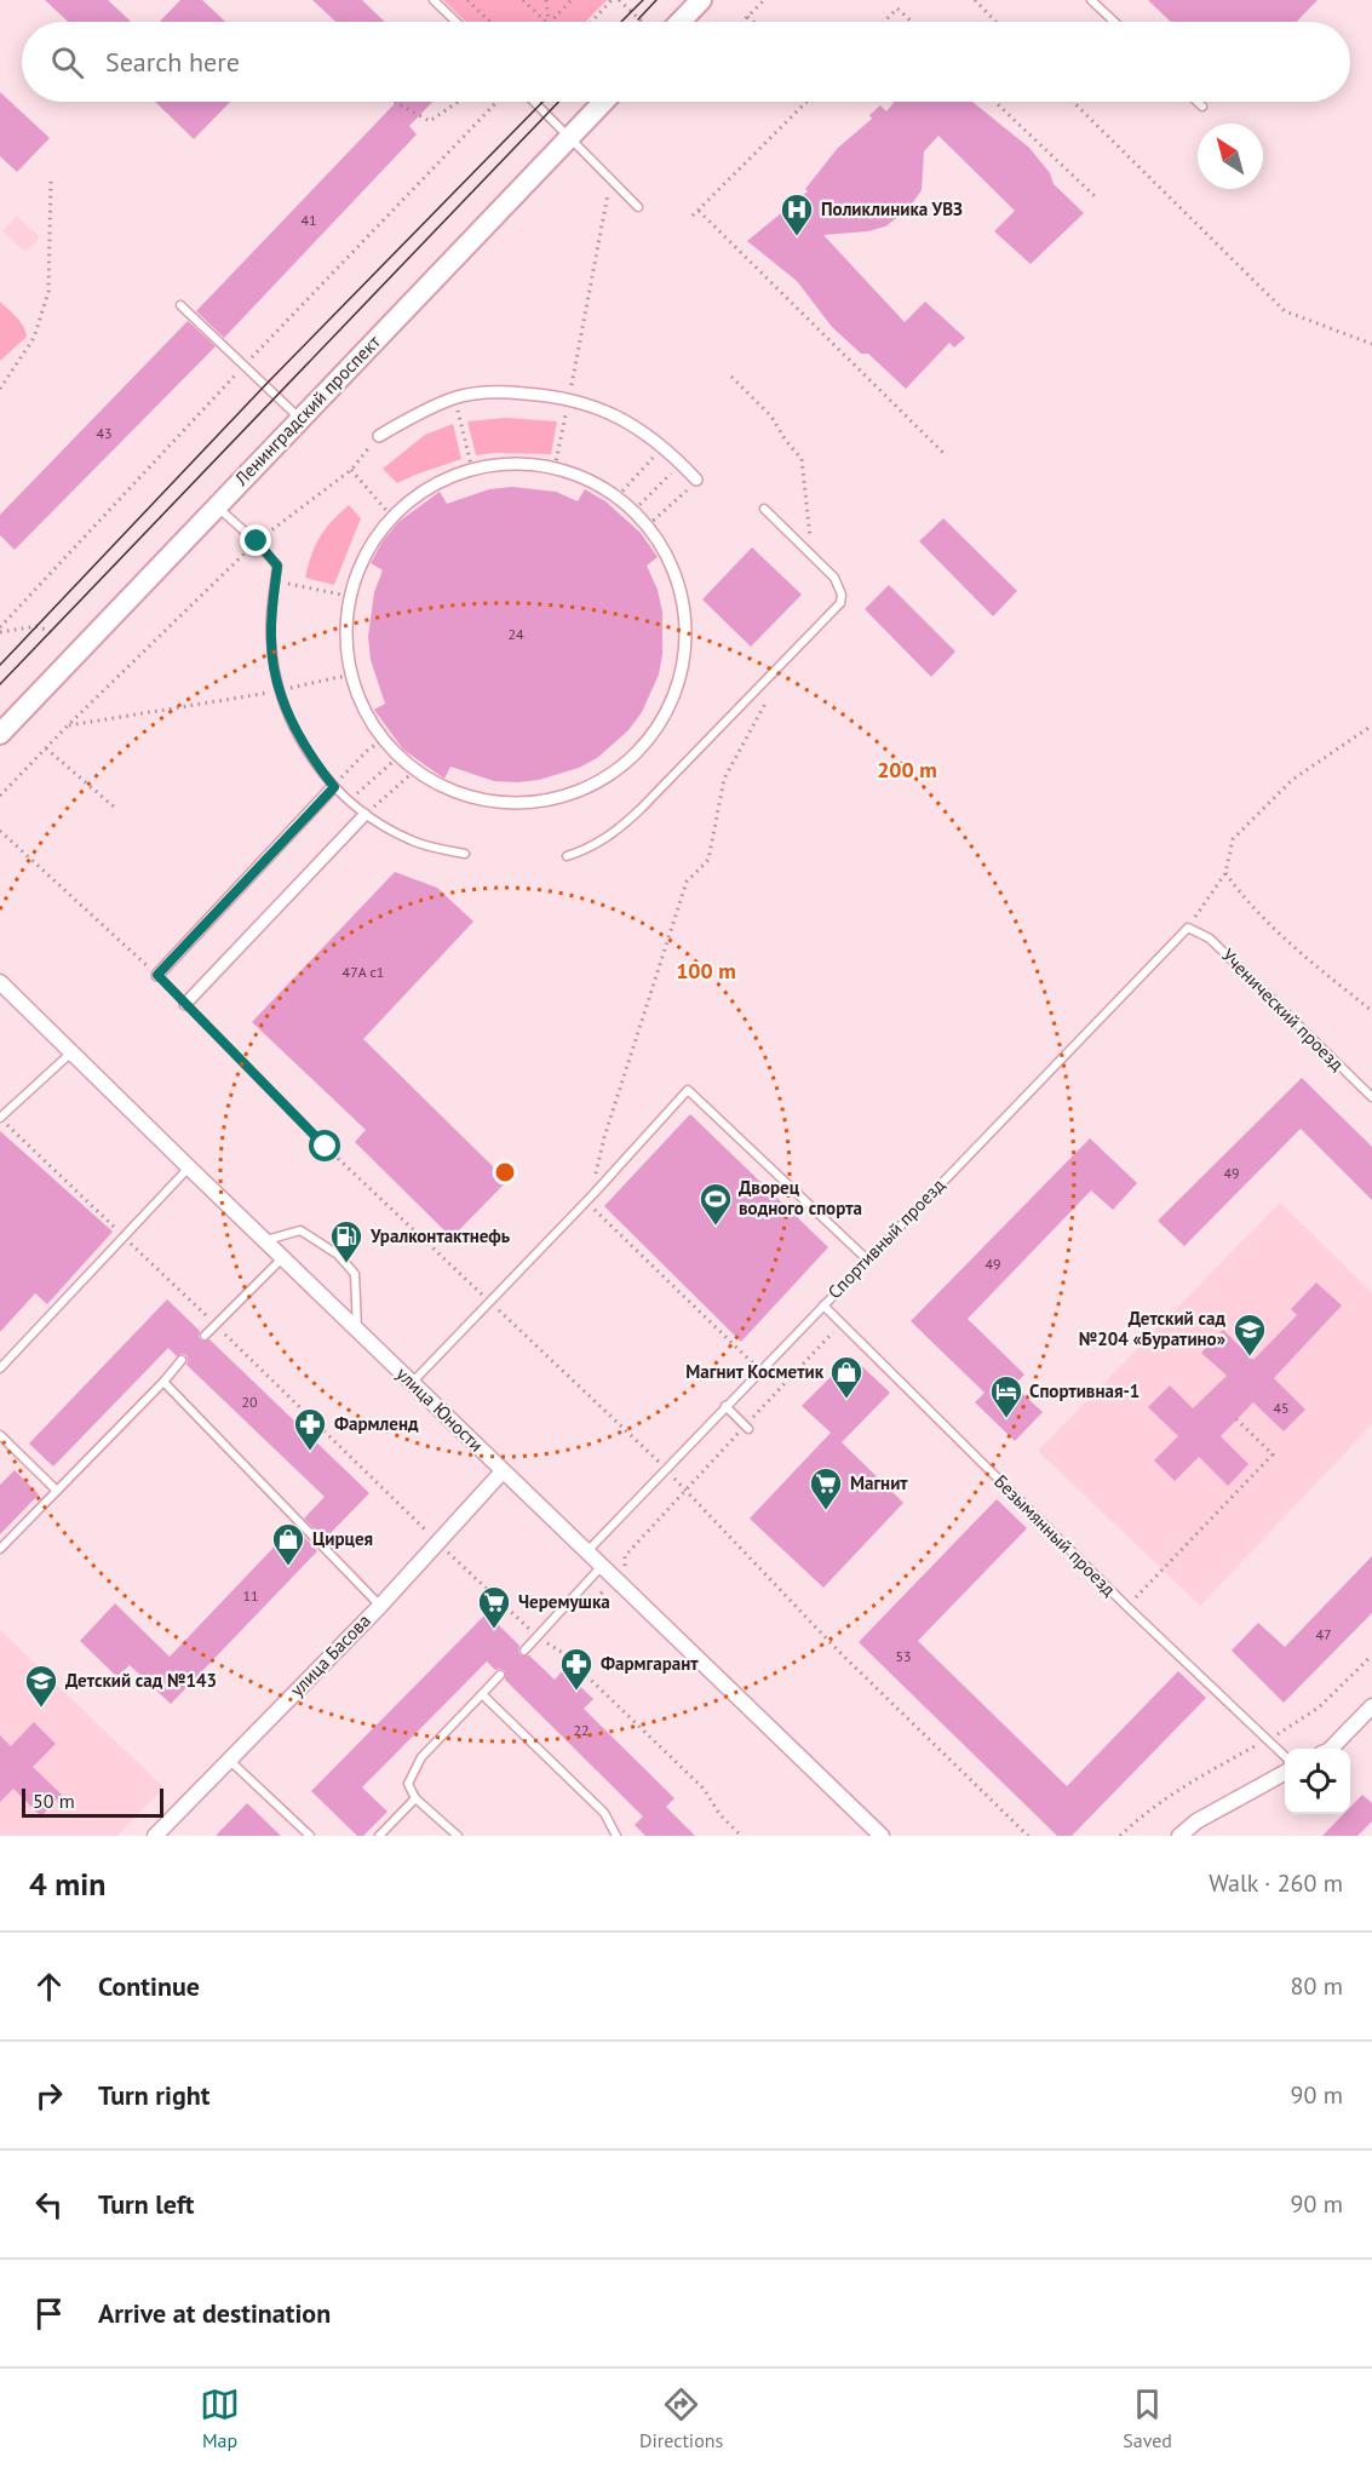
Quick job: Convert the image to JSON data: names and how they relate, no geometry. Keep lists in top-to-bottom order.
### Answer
{
  "streets": {
    "main road": ["Ленинградский проспект"],
    "street": ["улица Юности", "улица Басова"],
    "lane": ["Ученический проезд", "Спортивный проезд", "Безымянный проезд"]
  },
  "crossings": [
    ["Ученический проезд", "Спортивный проезд"],
    ["Спортивный проезд", "улица Юности"],
    ["Спортивный проезд", "Безымянный проезд"],
    ["улица Юности", "улица Басова"]
  ],
  "places": {
    "hospital": ["Поликлиника УВЗ"],
    "sports": ["Дворец водного спорта"],
    "fuel station": ["Уралконтактнефь"],
    "school or university": ["Детский сад №204 «Буратино»", "Детский сад №143"],
    "shop": ["Магнит Косметик", "Цирцея"],
    "hotel": ["Спортивная-1"],
    "pharmacy": ["Фармленд", "Фармгарант"],
    "supermarket": ["Магнит", "Черемушка"]
  },
  "house_numbers": [
    "41",
    "43",
    "24",
    "47А с1",
    "49",
    "49",
    "20",
    "45",
    "11",
    "47",
    "53",
    "22"
  ],
  "scale_bar": "50 m",
  "north": "top left",
  "page": {
    "search": "Search here",
    "scale": "50 m",
    "heading": ["4 min", "Walk · 260 m"],
    "list": [
      ["Continue", "80 m"],
      ["Turn right", "90 m"],
      ["Turn left", "90 m"],
      "Arrive at destination"
    ],
    "nav": ["Map", "Directions", "Saved"]
  },
  "rings": ["200 m", "100 m"]
}
